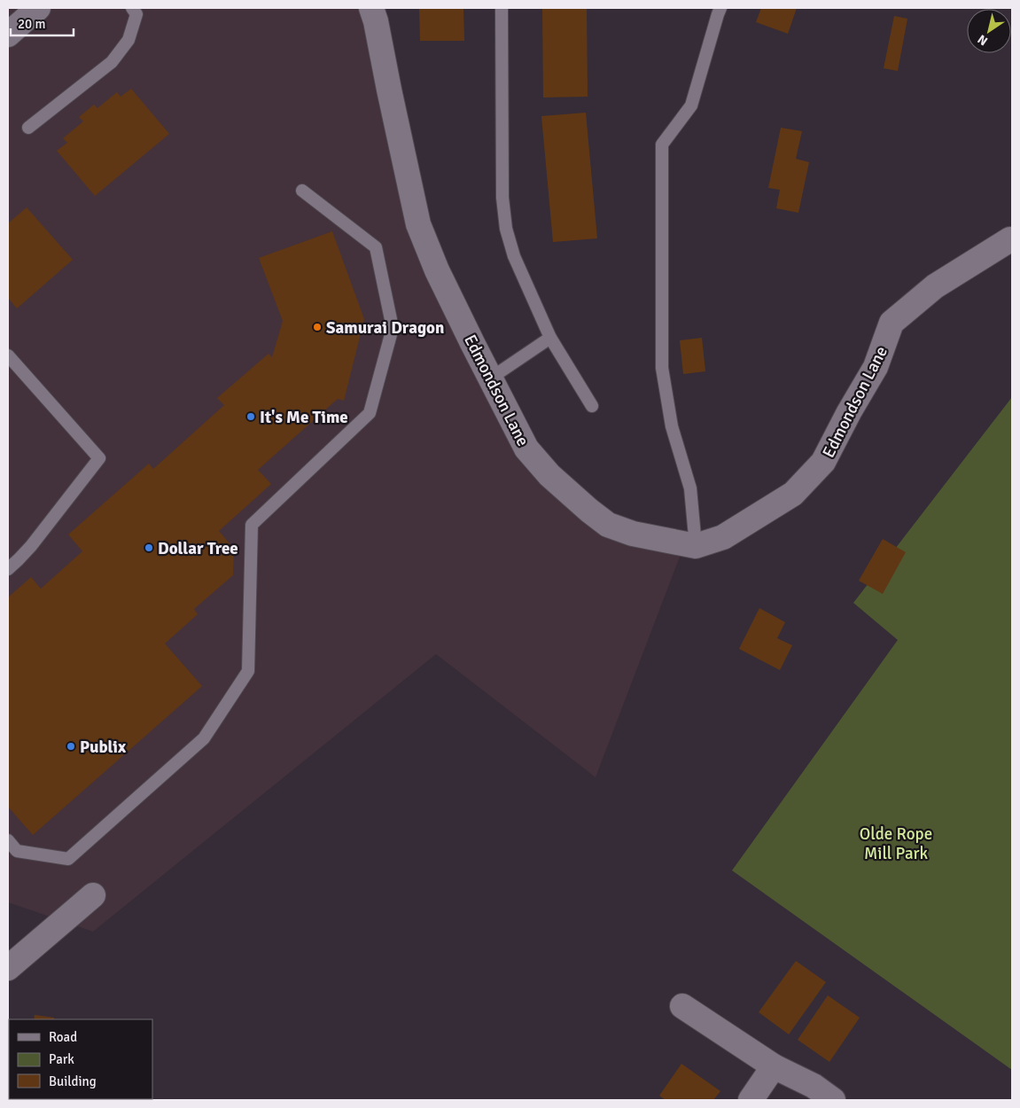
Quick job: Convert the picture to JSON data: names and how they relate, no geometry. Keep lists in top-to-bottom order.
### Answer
{
  "streets": {
    "street": ["Edmondson Lane"]
  },
  "parks": ["Olde Rope Mill Park"],
  "places": [
    "Samurai Dragon",
    "It's Me Time",
    "Dollar Tree",
    "Publix"
  ],
  "legend": ["Road", "Park", "Building"],
  "scale_bar": "20 m",
  "north": "bottom left"
}
